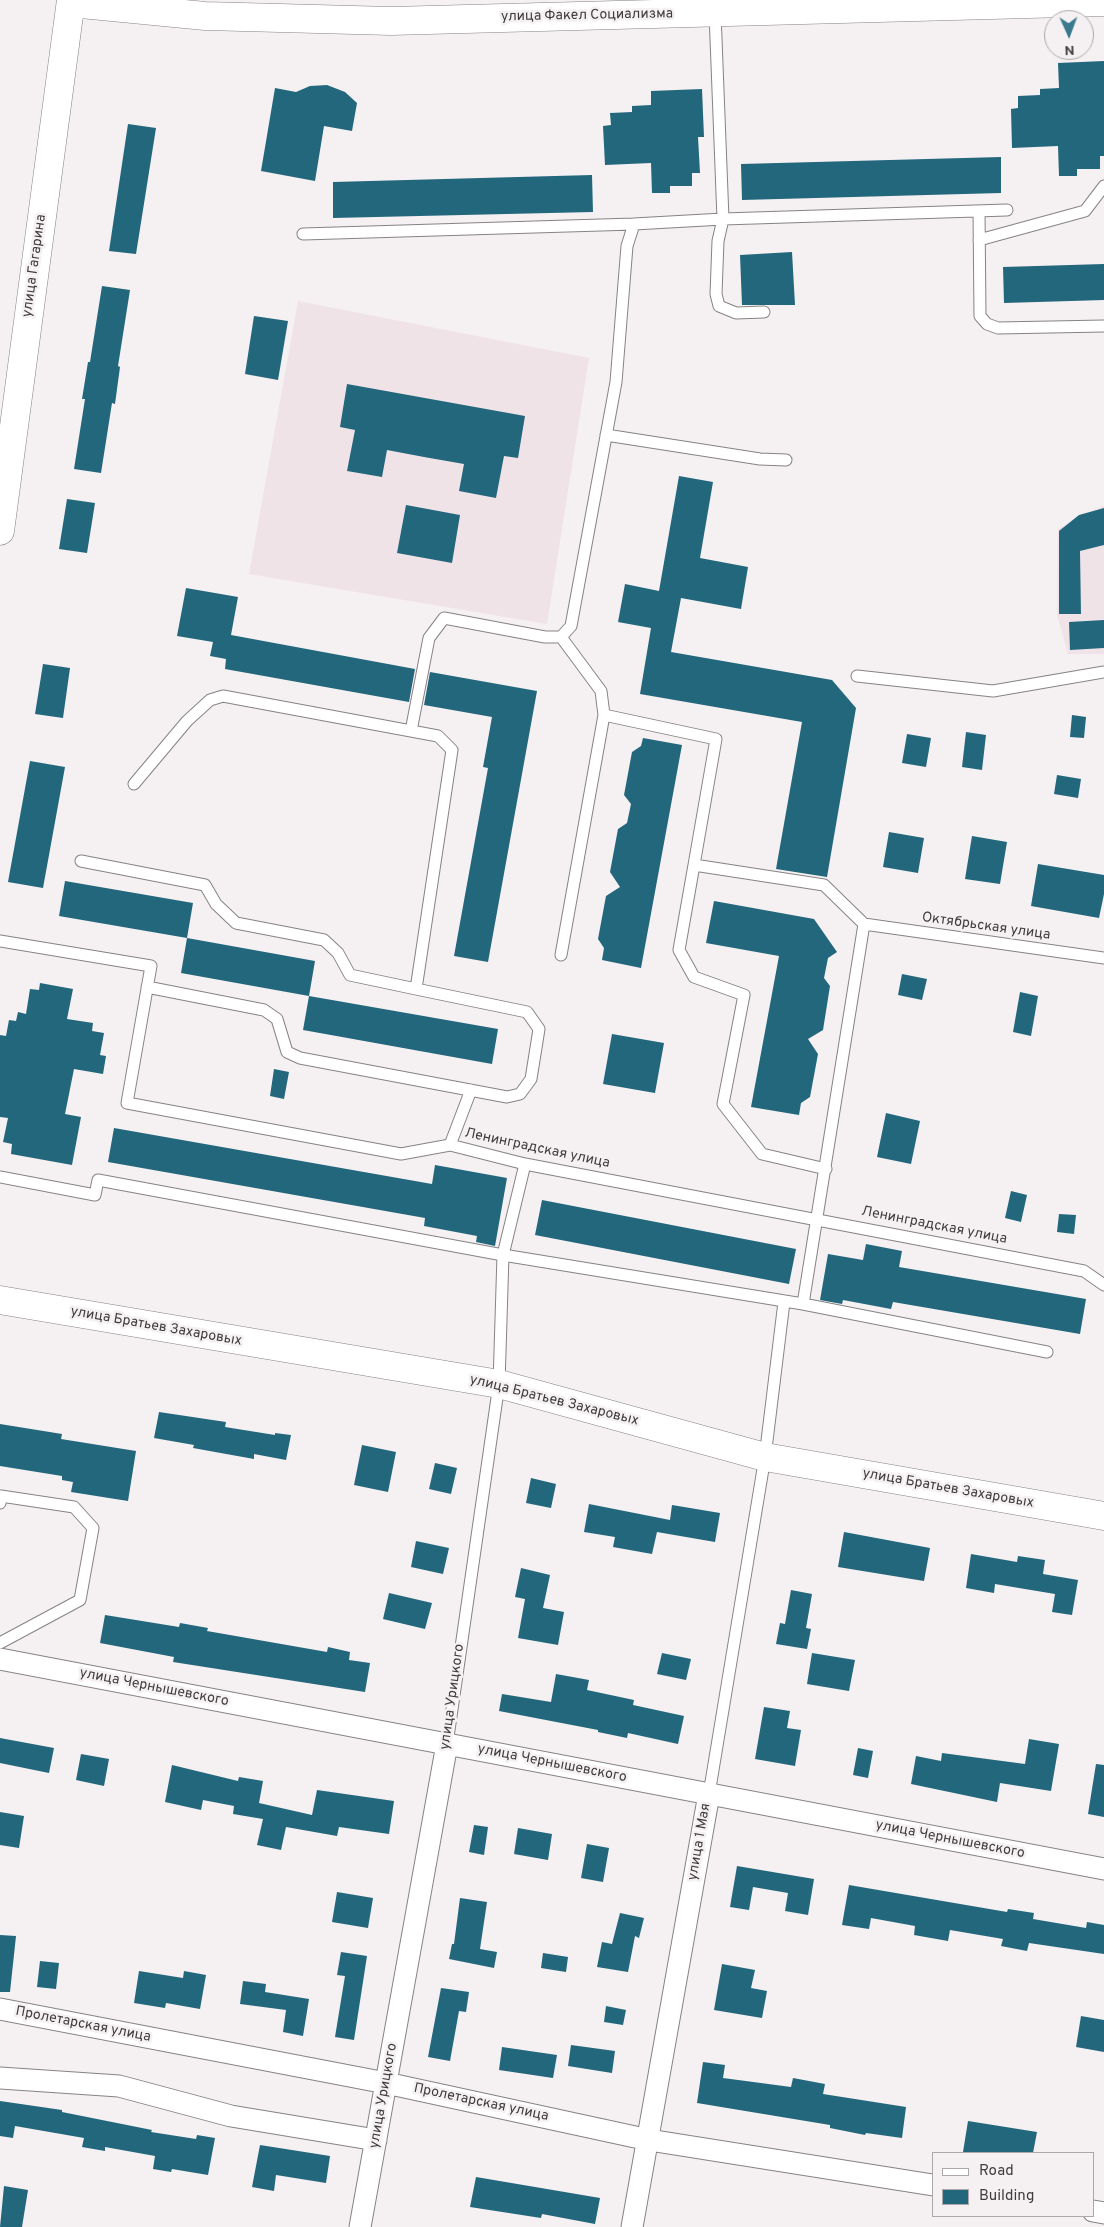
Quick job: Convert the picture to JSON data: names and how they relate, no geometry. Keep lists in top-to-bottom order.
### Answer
{
  "streets": {
    "main road": ["улица Факел Социализма", "улица Гагарина", "улица Братьев Захаровых"],
    "street": [
      "улица Чернышевского",
      "улица Урицкого",
      "улица 1 Мая",
      "Пролетарская улица"
    ],
    "lane": ["Октябрьская улица", "Ленинградская улица"]
  },
  "crossings": [
    ["улица Факел Социализма", "улица Гагарина"],
    ["Ленинградская улица", "улица Урицкого"],
    ["улица Братьев Захаровых", "улица Урицкого"],
    ["улица Братьев Захаровых", "улица 1 Мая"],
    ["улица Чернышевского", "улица Урицкого"],
    ["улица Чернышевского", "улица 1 Мая"],
    ["улица Урицкого", "Пролетарская улица"],
    ["улица 1 Мая", "Пролетарская улица"]
  ],
  "legend": ["Road", "Building"],
  "north": "bottom"
}
